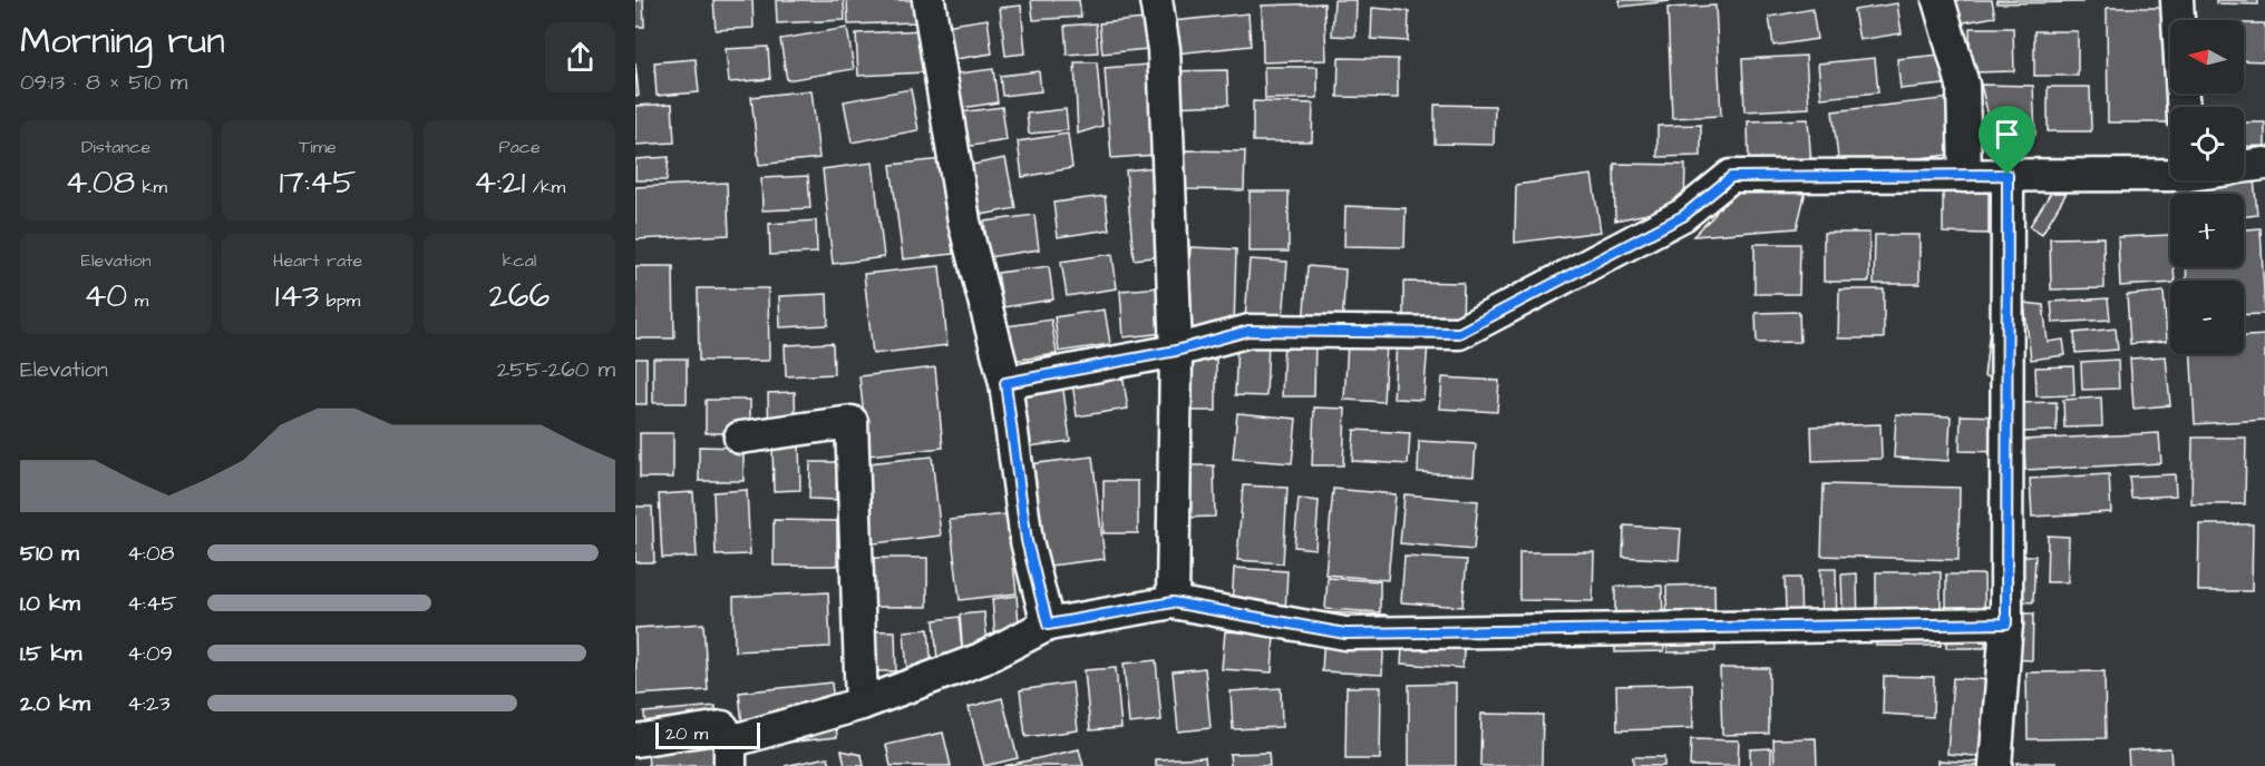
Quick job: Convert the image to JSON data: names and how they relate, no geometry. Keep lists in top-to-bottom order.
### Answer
{
  "scale_bar": "20 m",
  "north": "left",
  "page": {
    "heading": ["Morning run", "09:13 · 8 × 510 m"],
    "map_buttons": ["+", "−"],
    "stats": [
      ["Distance", "4.08 km"],
      ["Time", "17:45"],
      ["Pace", "4:21 /km"],
      ["Elevation", "40 m"],
      ["Heart rate", "143 bpm"],
      ["kcal", "266"]
    ],
    "chart": ["Elevation", "255–260 m"],
    "list": [
      {
        "name": "510 m",
        "note": "4:08"
      },
      {
        "name": "1.0 km",
        "note": "4:45"
      },
      {
        "name": "1.5 km",
        "note": "4:09"
      },
      {
        "name": "2.0 km",
        "note": "4:23"
      }
    ],
    "scale": "20 m"
  }
}
